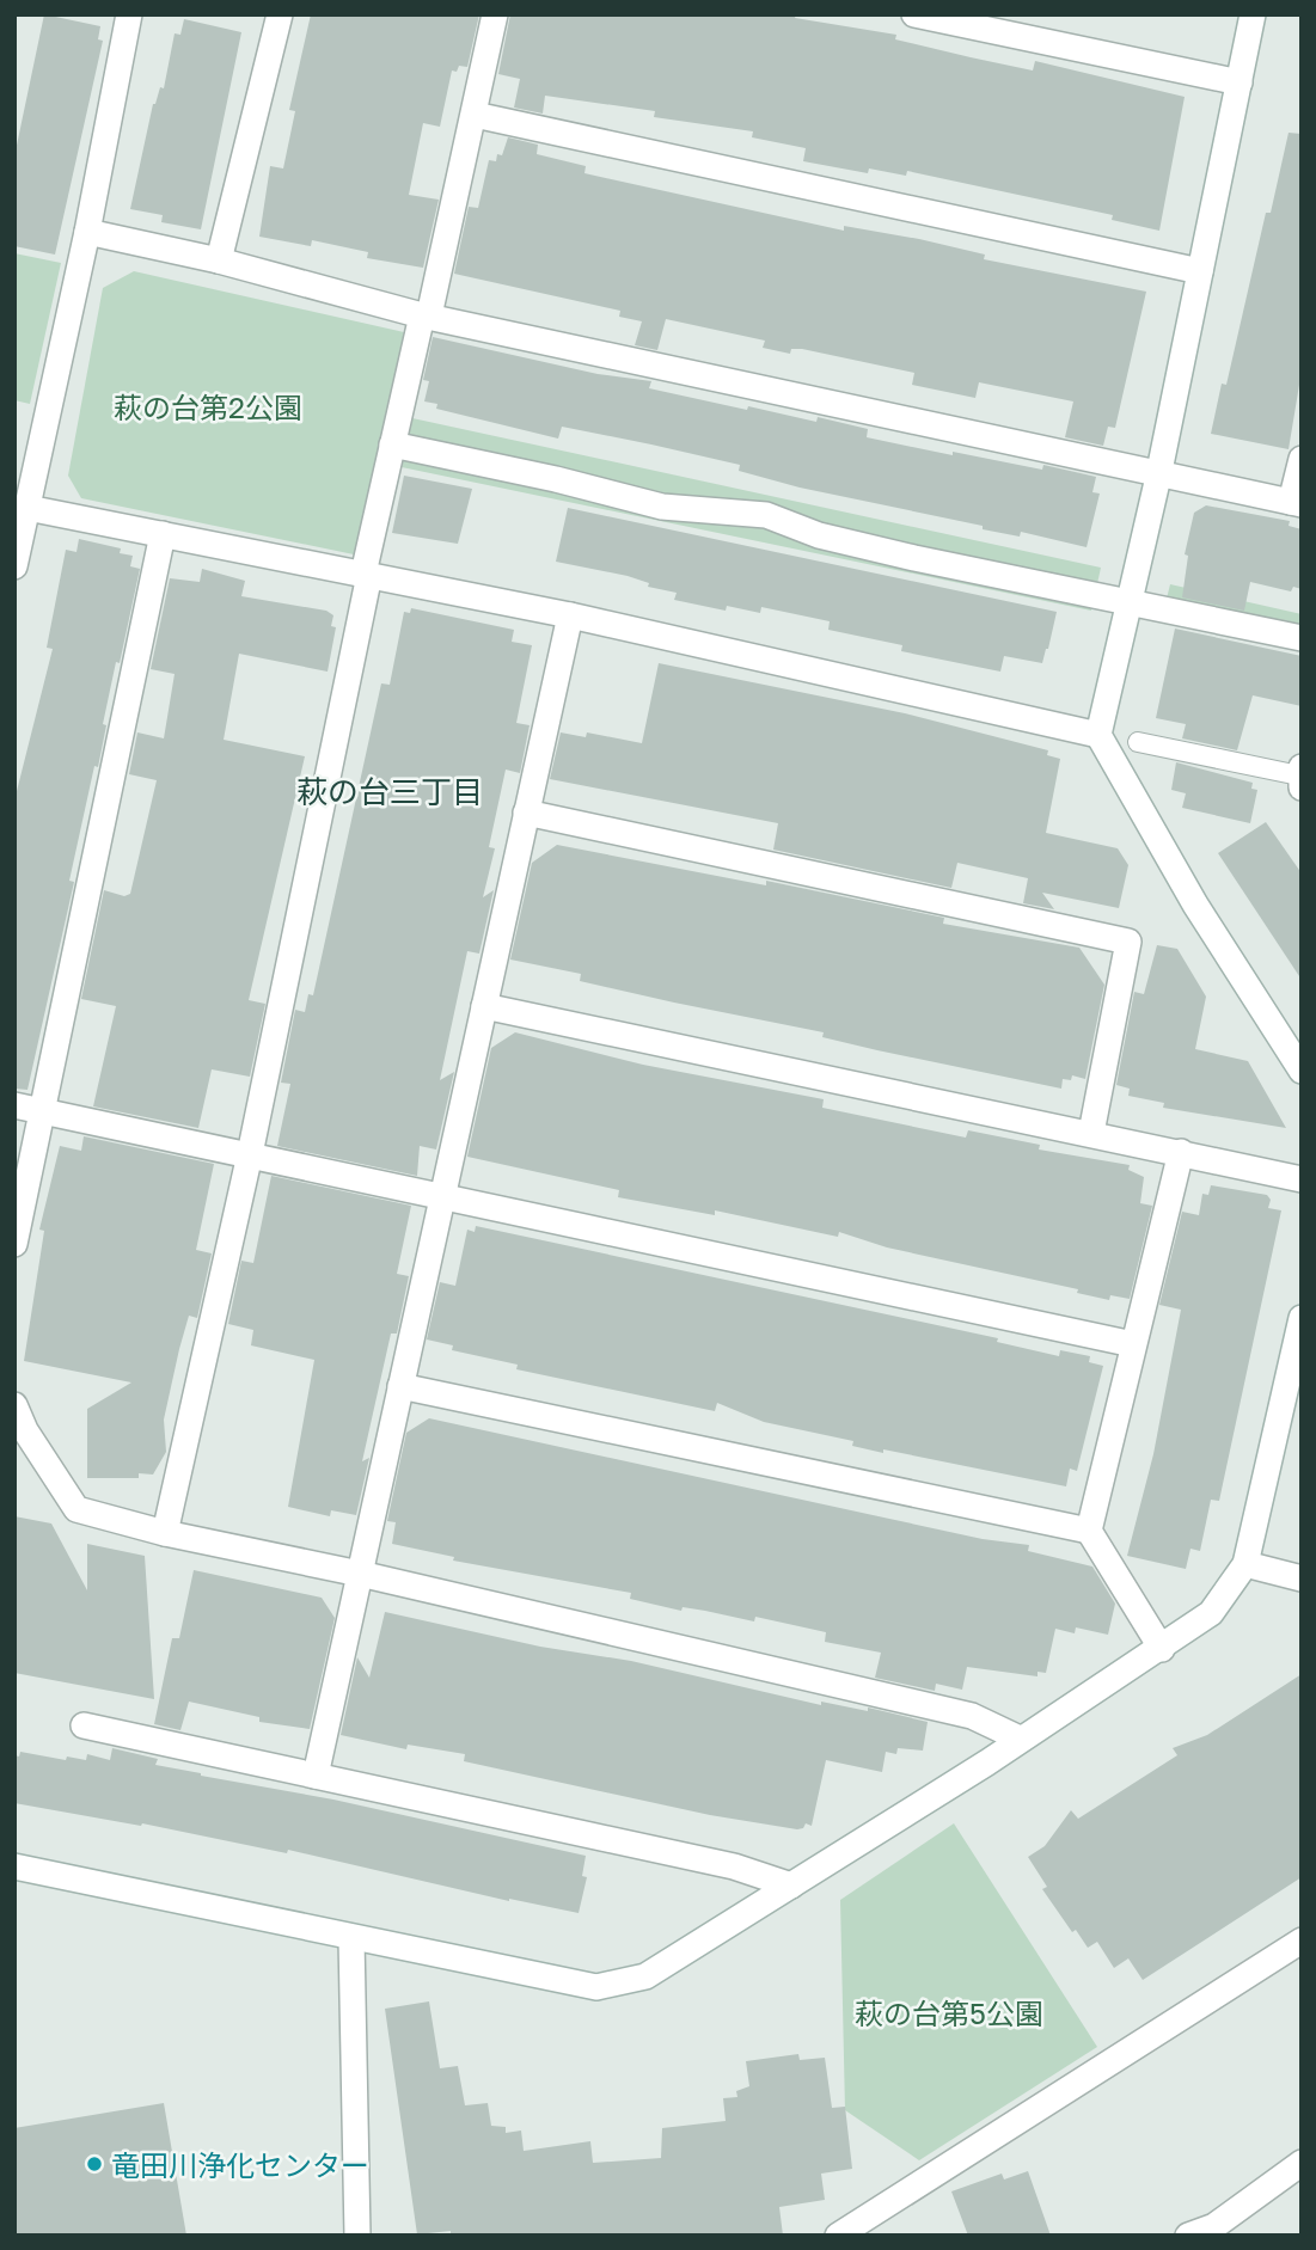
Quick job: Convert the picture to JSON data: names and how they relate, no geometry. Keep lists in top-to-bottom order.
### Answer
{
  "districts": ["萩の台三丁目"],
  "parks": ["萩の台第2公園", "萩の台第5公園"],
  "places": ["竜田川浄化センター"]
}
